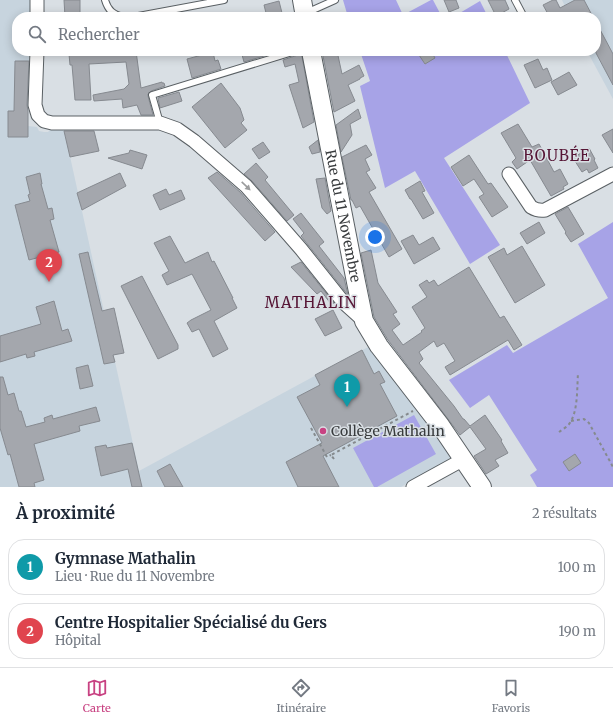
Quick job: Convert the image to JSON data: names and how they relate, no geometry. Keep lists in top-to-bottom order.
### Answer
{
  "streets": {
    "main road": ["Rue du 11 Novembre"]
  },
  "districts": ["BOUBÉE", "MATHALIN"],
  "places": ["Collège Mathalin"],
  "page": {
    "search": "Rechercher",
    "pins": ["2", "1"],
    "heading": ["À proximité", "2 résultats"],
    "list": [
      {
        "mark": "1",
        "name": "Gymnase Mathalin",
        "note": "Lieu · Rue du 11 Novembre",
        "value": "100 m"
      },
      {
        "mark": "2",
        "name": "Centre Hospitalier Spécialisé du Gers",
        "note": "Hôpital",
        "value": "190 m"
      }
    ],
    "nav": ["Carte", "Itinéraire", "Favoris"]
  }
}
